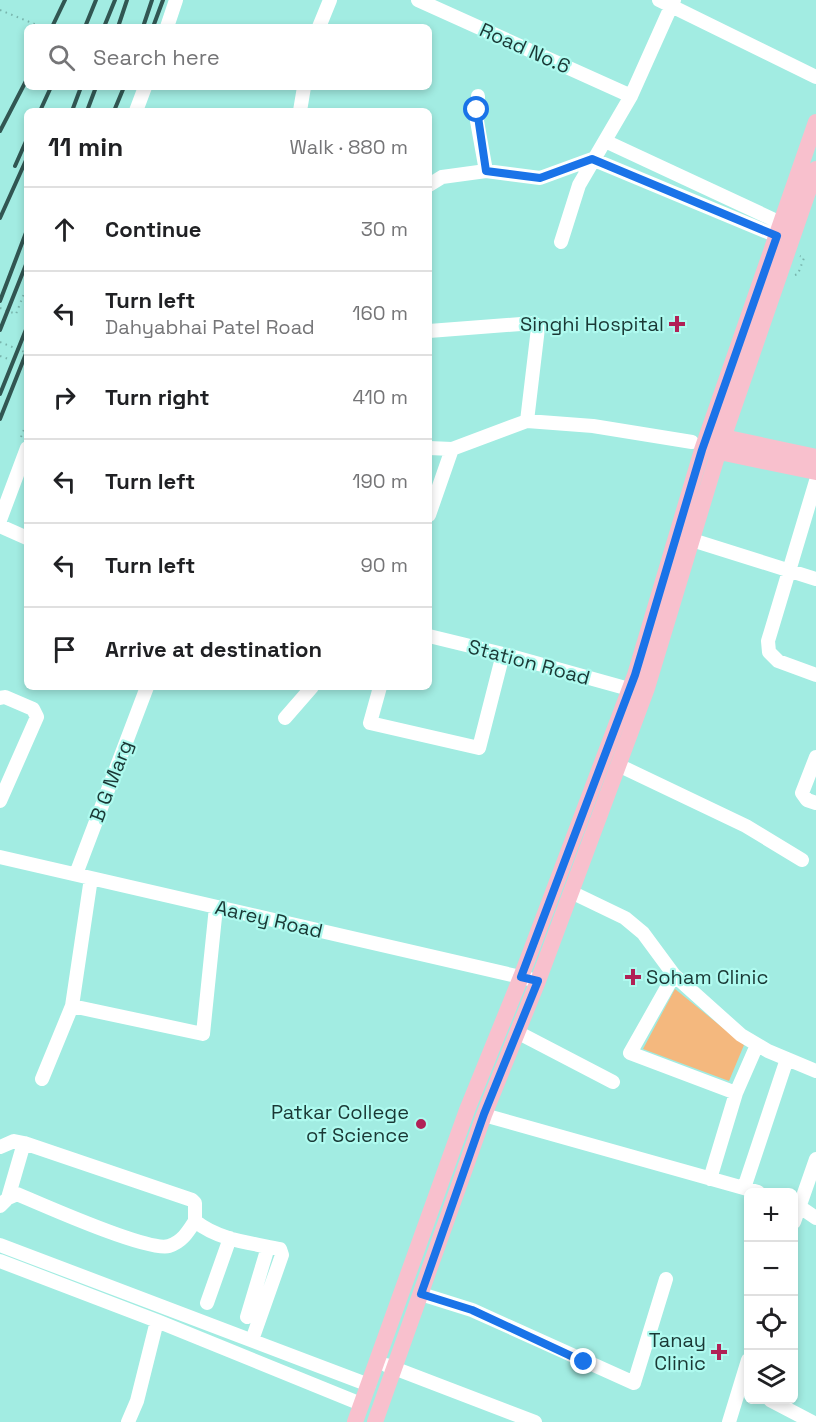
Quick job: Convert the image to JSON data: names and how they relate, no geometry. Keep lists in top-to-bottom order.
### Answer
{
  "streets": {
    "street": [
      "Road No.6",
      "Station Road",
      "B G Marg",
      "Aarey Road"
    ]
  },
  "crossings": [
    ["B G Marg", "Aarey Road"]
  ],
  "places": {
    "health": ["Singhi Hospital", "Soham Clinic", "Tanay Clinic"],
    "other": ["Patkar College of Science"]
  },
  "page": {
    "search": "Search here",
    "heading": ["11 min", "Walk · 880 m"],
    "list": [
      ["Continue", "30 m"],
      ["Turn left", "Dahyabhai Patel Road", "160 m"],
      ["Turn right", "410 m"],
      ["Turn left", "190 m"],
      ["Turn left", "90 m"],
      "Arrive at destination"
    ],
    "map_buttons": ["+", "−"]
  }
}
